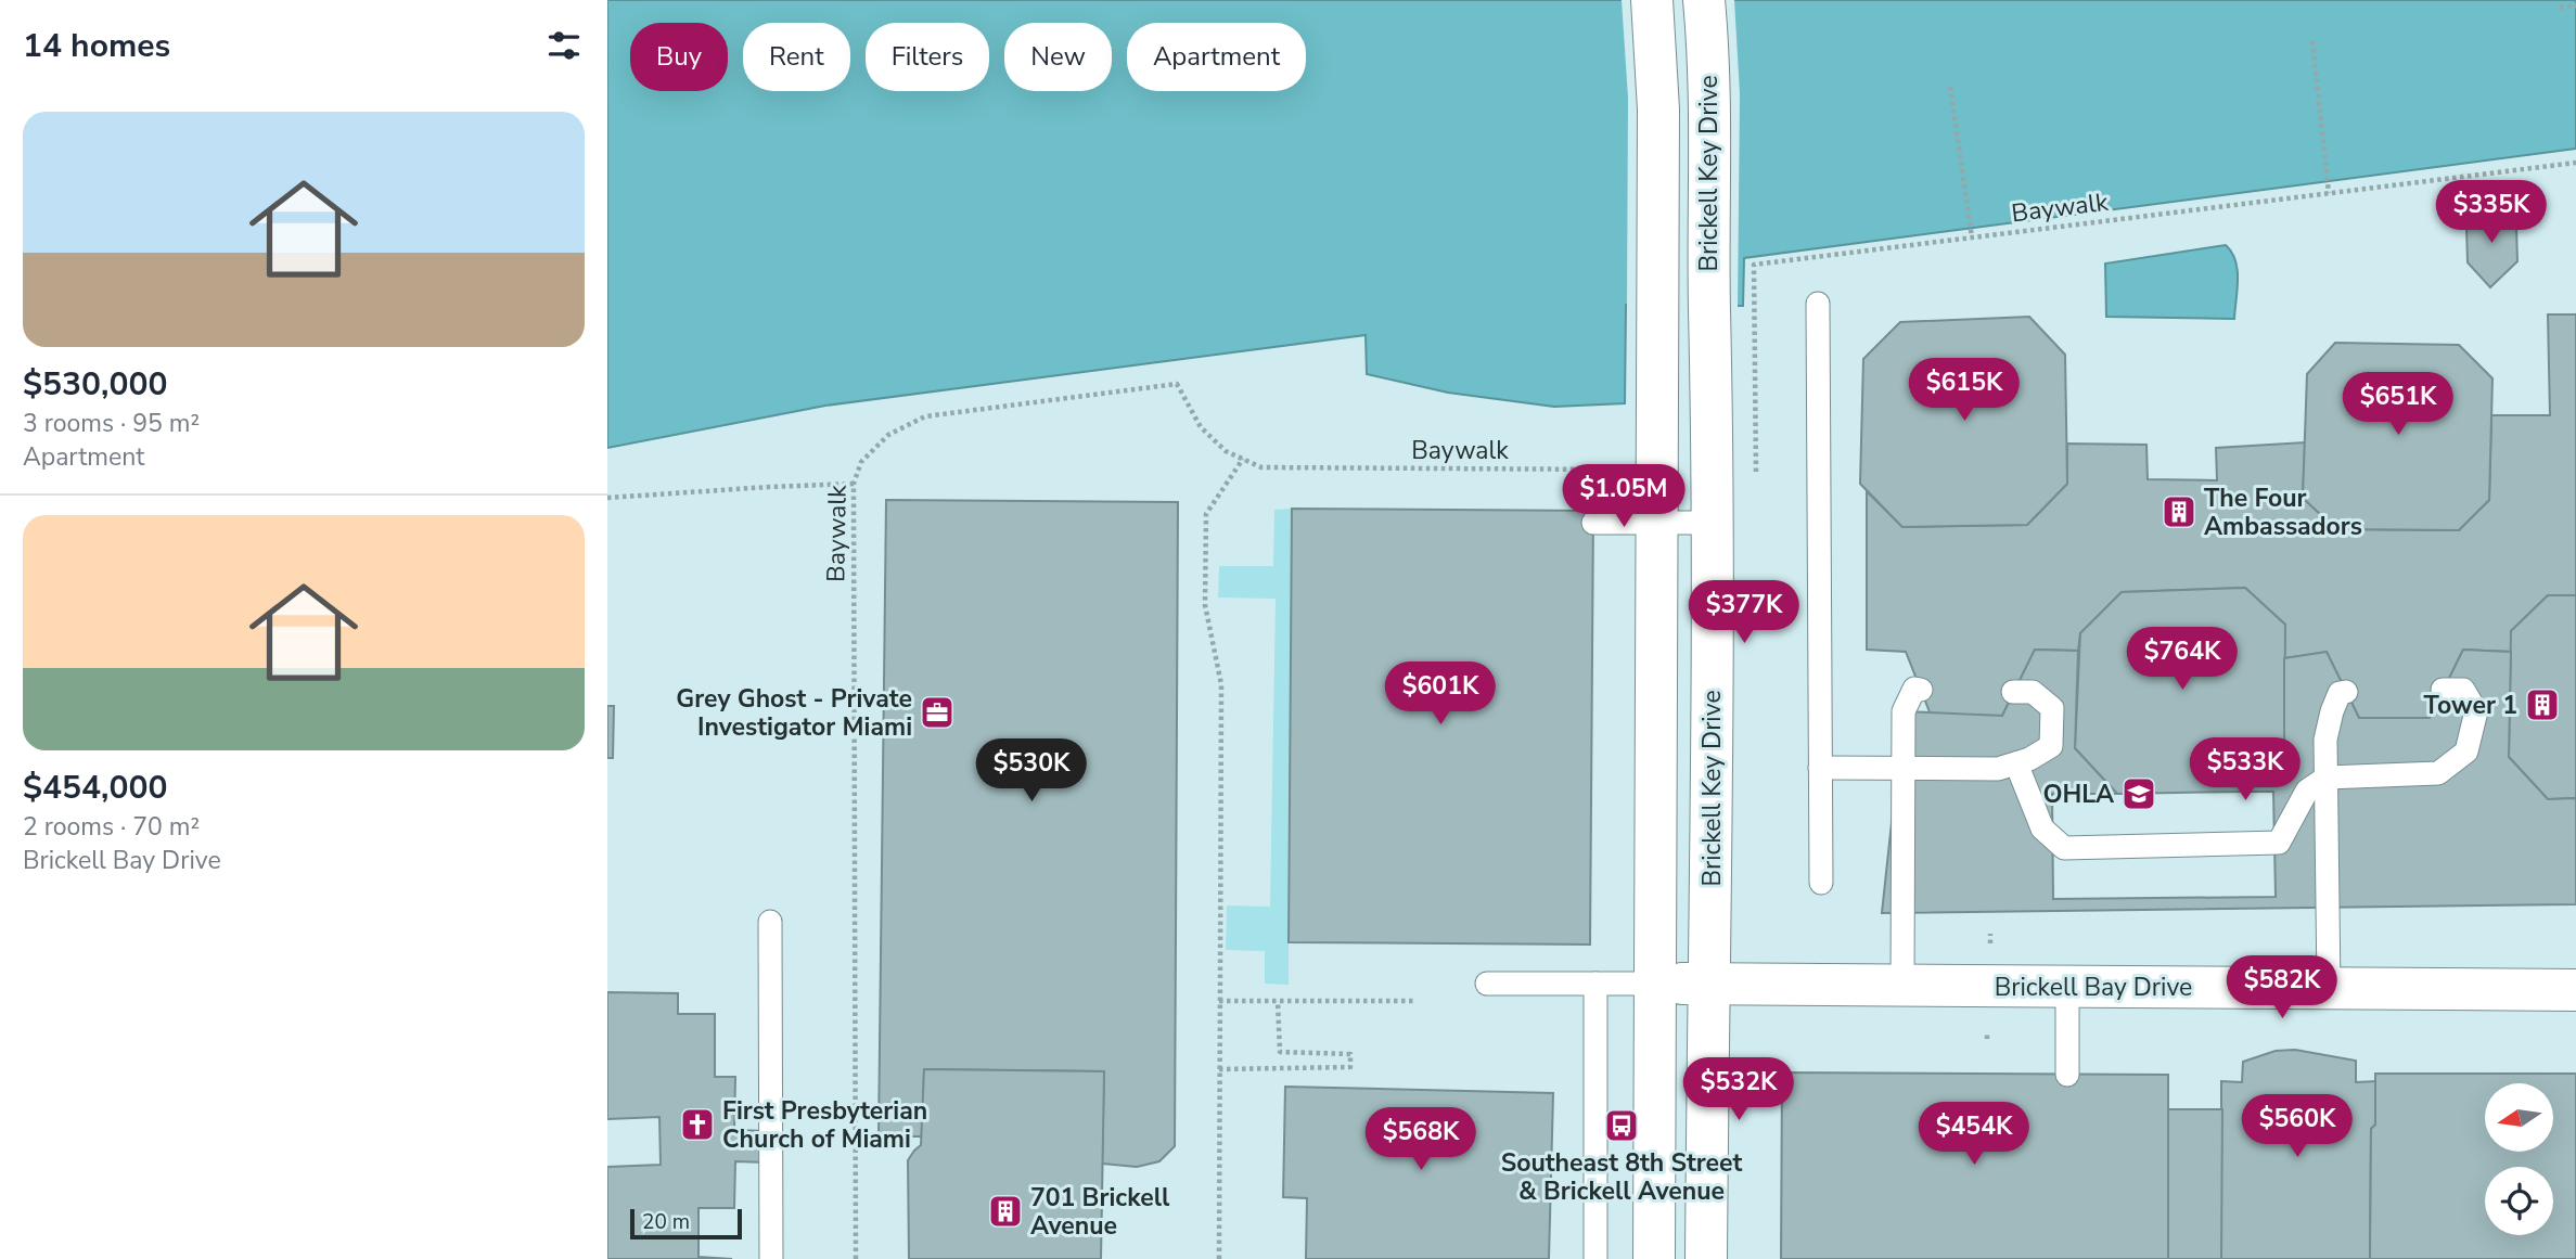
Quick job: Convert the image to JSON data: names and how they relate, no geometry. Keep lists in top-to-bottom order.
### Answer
{
  "streets": {
    "street": ["Brickell Key Drive", "Brickell Bay Drive"],
    "path": ["Baywalk"]
  },
  "crossings": [
    ["Brickell Key Drive", "Brickell Bay Drive"]
  ],
  "places": {
    "building": ["The Four Ambassadors", "Tower 1", "701 Brickell Avenue"],
    "office": ["Grey Ghost - Private Investigator Miami"],
    "school or university": ["OHLA"],
    "church": ["First Presbyterian Church of Miami"],
    "bus stop": ["Southeast 8th Street & Brickell Avenue"]
  },
  "scale_bar": "20 m",
  "north": "left",
  "page": {
    "heading": "14 homes",
    "chip": [
      "Buy",
      "Rent",
      "Filters",
      "New",
      "Apartment"
    ],
    "list": [
      {
        "name": "$530,000",
        "note": "3 rooms · 95 m² · Apartment"
      },
      {
        "name": "$454,000",
        "note": "2 rooms · 70 m² · Brickell Bay Drive"
      }
    ],
    "price": [
      "$335K",
      "$615K",
      "$651K",
      "$1.05M",
      "$377K",
      "$764K",
      "$601K",
      "$533K",
      "$530K",
      "$582K",
      "$532K",
      "$560K",
      "$454K",
      "$568K"
    ],
    "scale": "20 m"
  }
}
